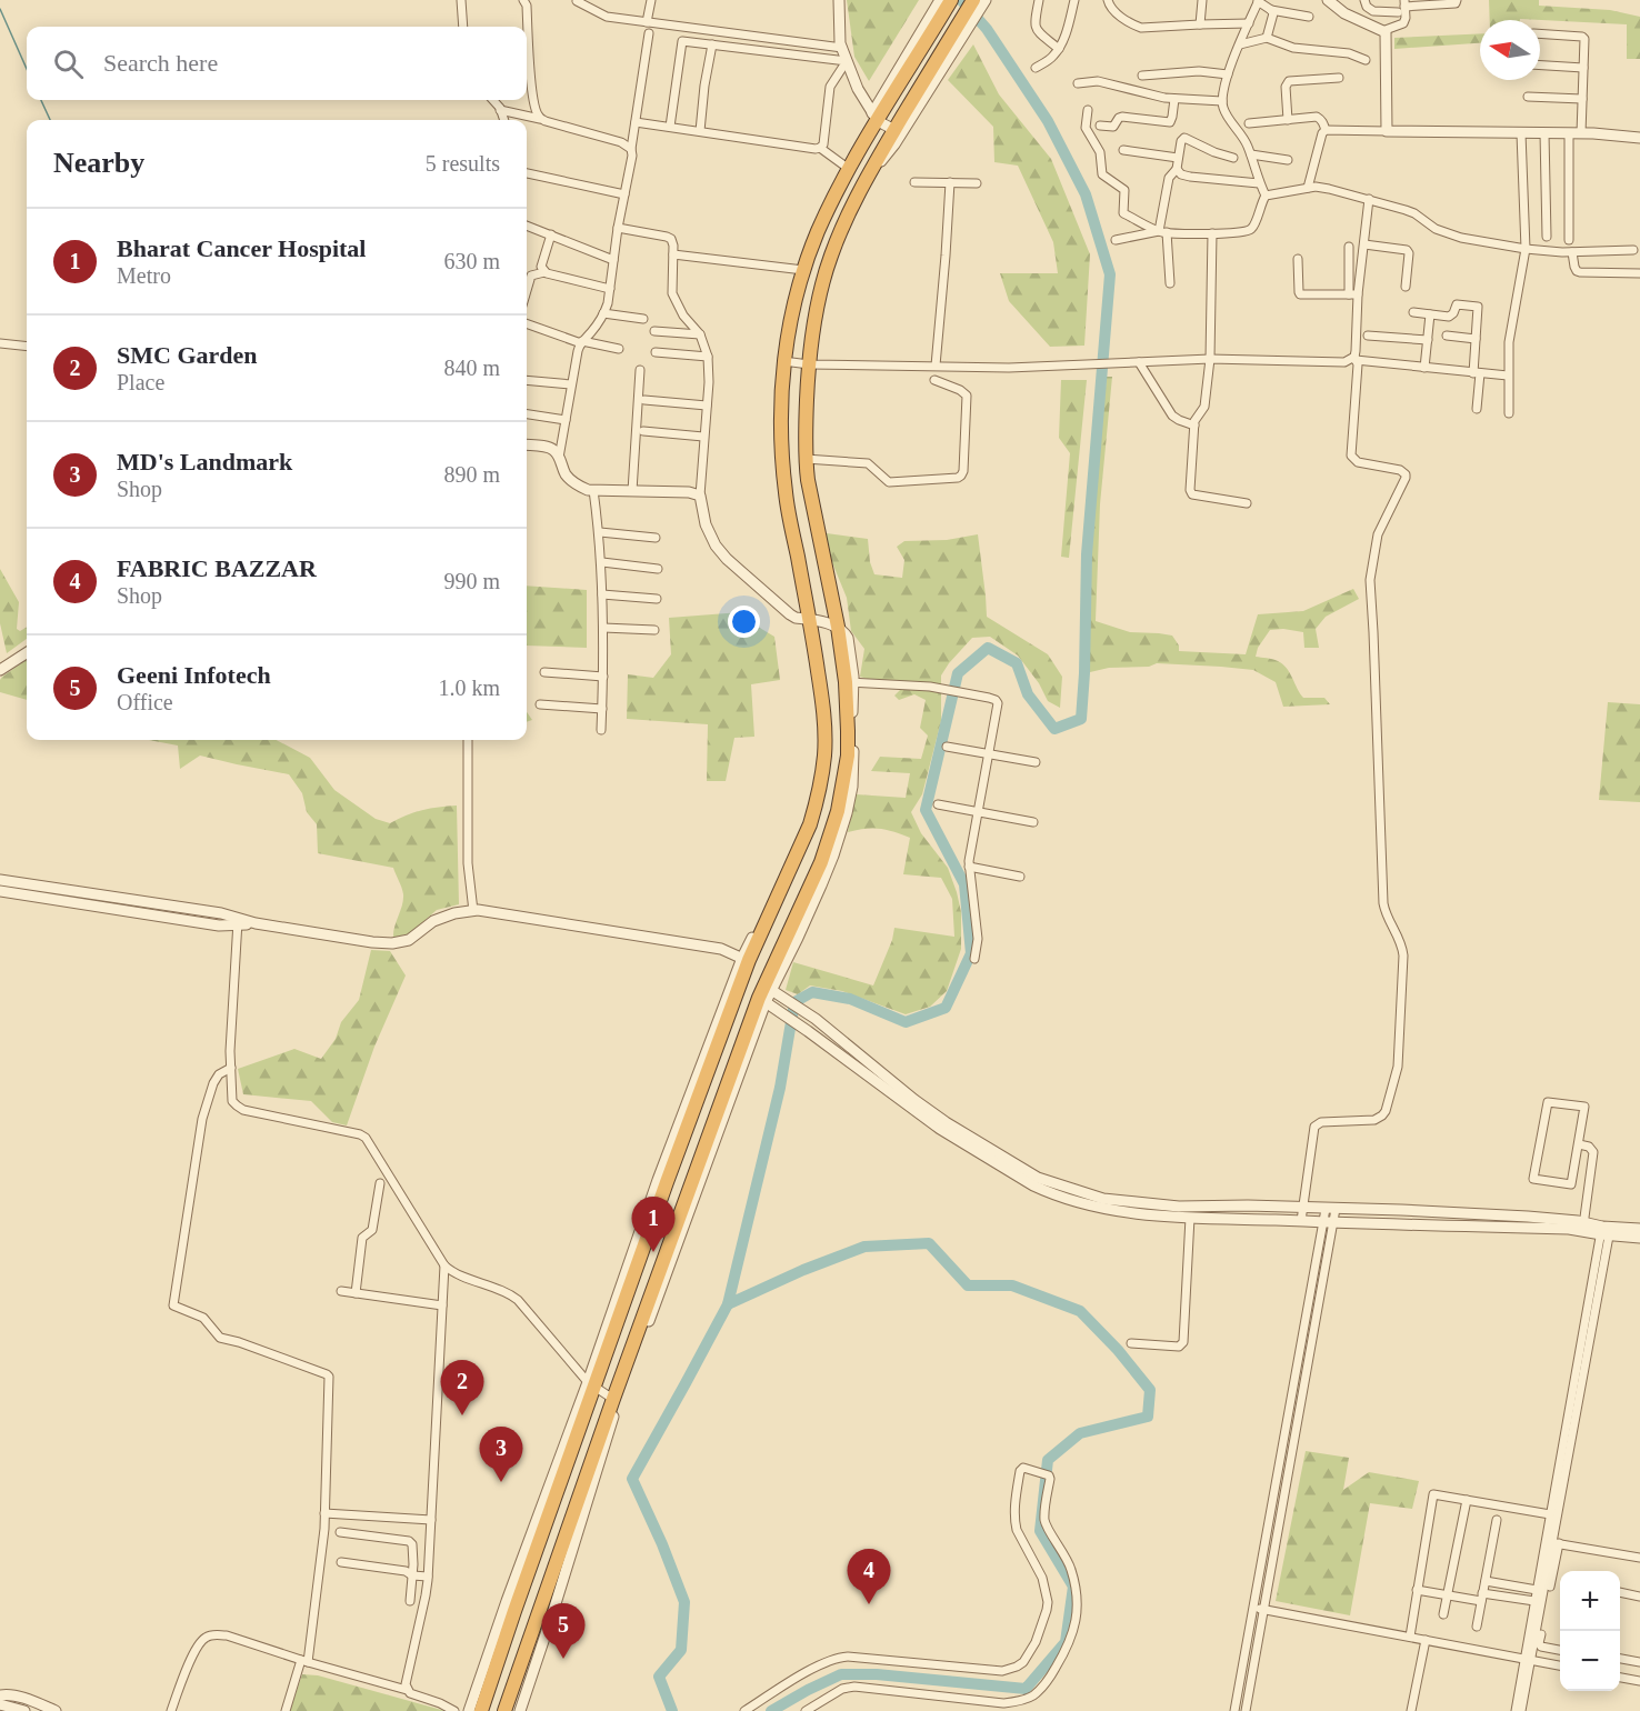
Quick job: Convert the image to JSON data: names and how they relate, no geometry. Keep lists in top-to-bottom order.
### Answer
{
  "north": "left",
  "page": {
    "search": "Search here",
    "heading": ["Nearby", "5 results"],
    "list": [
      {
        "mark": "1",
        "name": "Bharat Cancer Hospital",
        "note": "Metro",
        "value": "630 m"
      },
      {
        "mark": "2",
        "name": "SMC Garden",
        "note": "Place",
        "value": "840 m"
      },
      {
        "mark": "3",
        "name": "MD's Landmark",
        "note": "Shop",
        "value": "890 m"
      },
      {
        "mark": "4",
        "name": "FABRIC BAZZAR",
        "note": "Shop",
        "value": "990 m"
      },
      {
        "mark": "5",
        "name": "Geeni Infotech",
        "note": "Office",
        "value": "1.0 km"
      }
    ],
    "pins": [
      "1",
      "2",
      "3",
      "4",
      "5"
    ],
    "map_buttons": ["+", "−"]
  }
}
